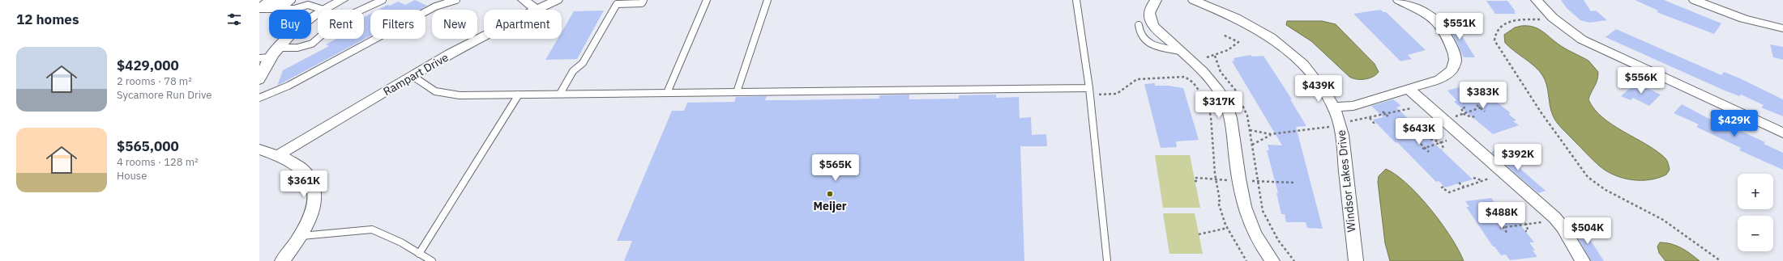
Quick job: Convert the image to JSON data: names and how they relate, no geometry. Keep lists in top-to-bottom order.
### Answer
{
  "streets": {
    "street": ["Rampart Drive", "Windsor Lakes Drive"]
  },
  "places": ["Meijer"],
  "page": {
    "heading": "12 homes",
    "chip": [
      "Buy",
      "Rent",
      "Filters",
      "New",
      "Apartment"
    ],
    "price": [
      "$551K",
      "$556K",
      "$439K",
      "$383K",
      "$317K",
      "$429K",
      "$643K",
      "$392K",
      "$565K",
      "$361K",
      "$488K",
      "$504K"
    ],
    "list": [
      {
        "name": "$429,000",
        "note": "2 rooms · 78 m² · Sycamore Run Drive"
      },
      {
        "name": "$565,000",
        "note": "4 rooms · 128 m² · House"
      }
    ],
    "map_buttons": ["+", "−"]
  }
}
